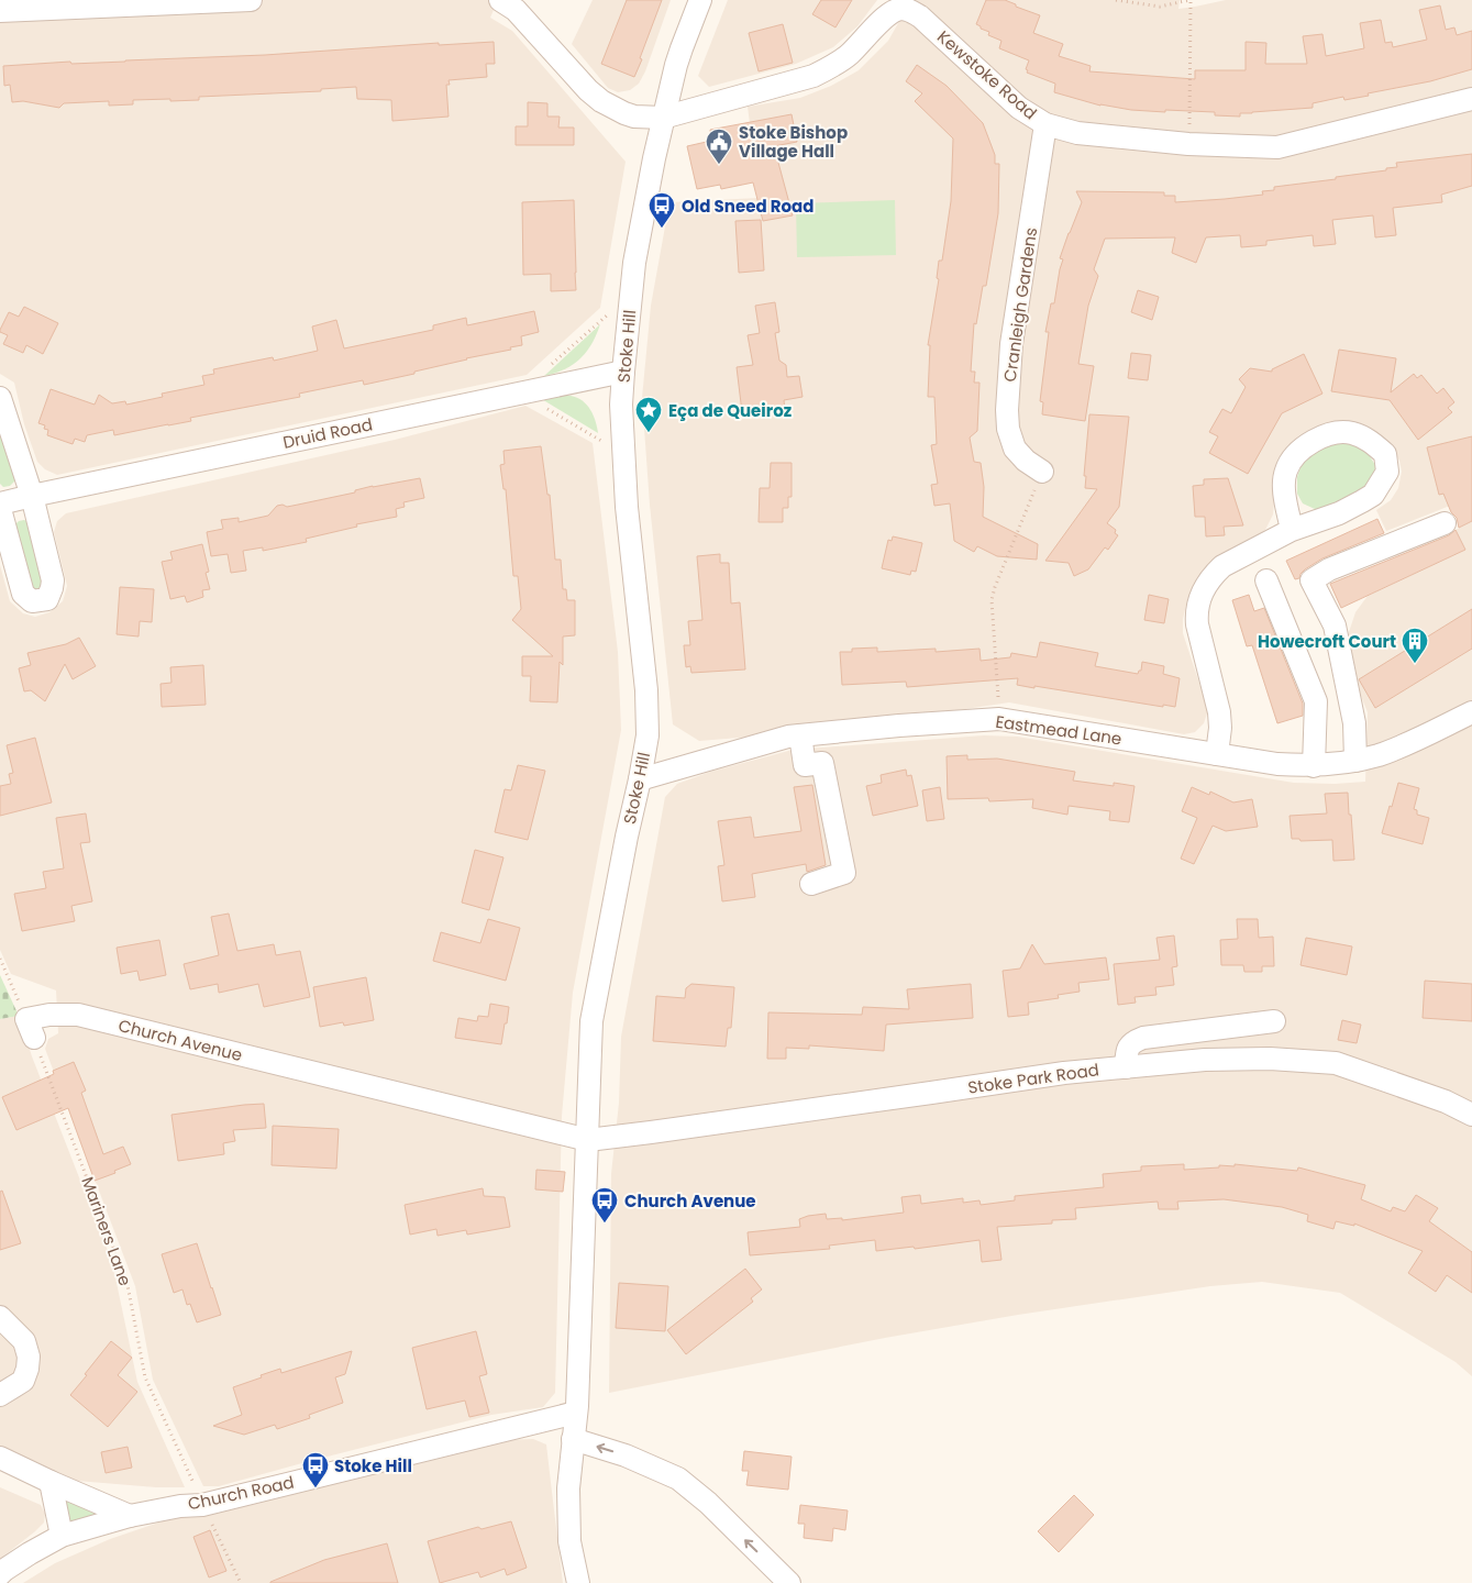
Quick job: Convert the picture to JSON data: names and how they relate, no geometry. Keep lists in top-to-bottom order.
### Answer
{
  "streets": {
    "street": [
      "Kewstoke Road",
      "Cranleigh Gardens",
      "Stoke Hill",
      "Druid Road",
      "Eastmead Lane",
      "Church Avenue",
      "Stoke Park Road",
      "Church Road"
    ],
    "path": ["Mariners Lane"]
  },
  "crossings": [
    ["Kewstoke Road", "Cranleigh Gardens"],
    ["Kewstoke Road", "Stoke Hill"],
    ["Stoke Hill", "Druid Road"],
    ["Stoke Hill", "Eastmead Lane"],
    ["Stoke Hill", "Church Avenue"],
    ["Stoke Hill", "Stoke Park Road"],
    ["Stoke Hill", "Church Road"],
    ["Church Avenue", "Stoke Park Road"],
    ["Church Avenue", "Mariners Lane"],
    ["Mariners Lane", "Church Road"]
  ],
  "places": {
    "public building": ["Stoke Bishop Village Hall"],
    "bus stop": ["Old Sneed Road", "Church Avenue", "Stoke Hill"],
    "place": ["Eça de Queiroz"],
    "building": ["Howecroft Court"]
  }
}
